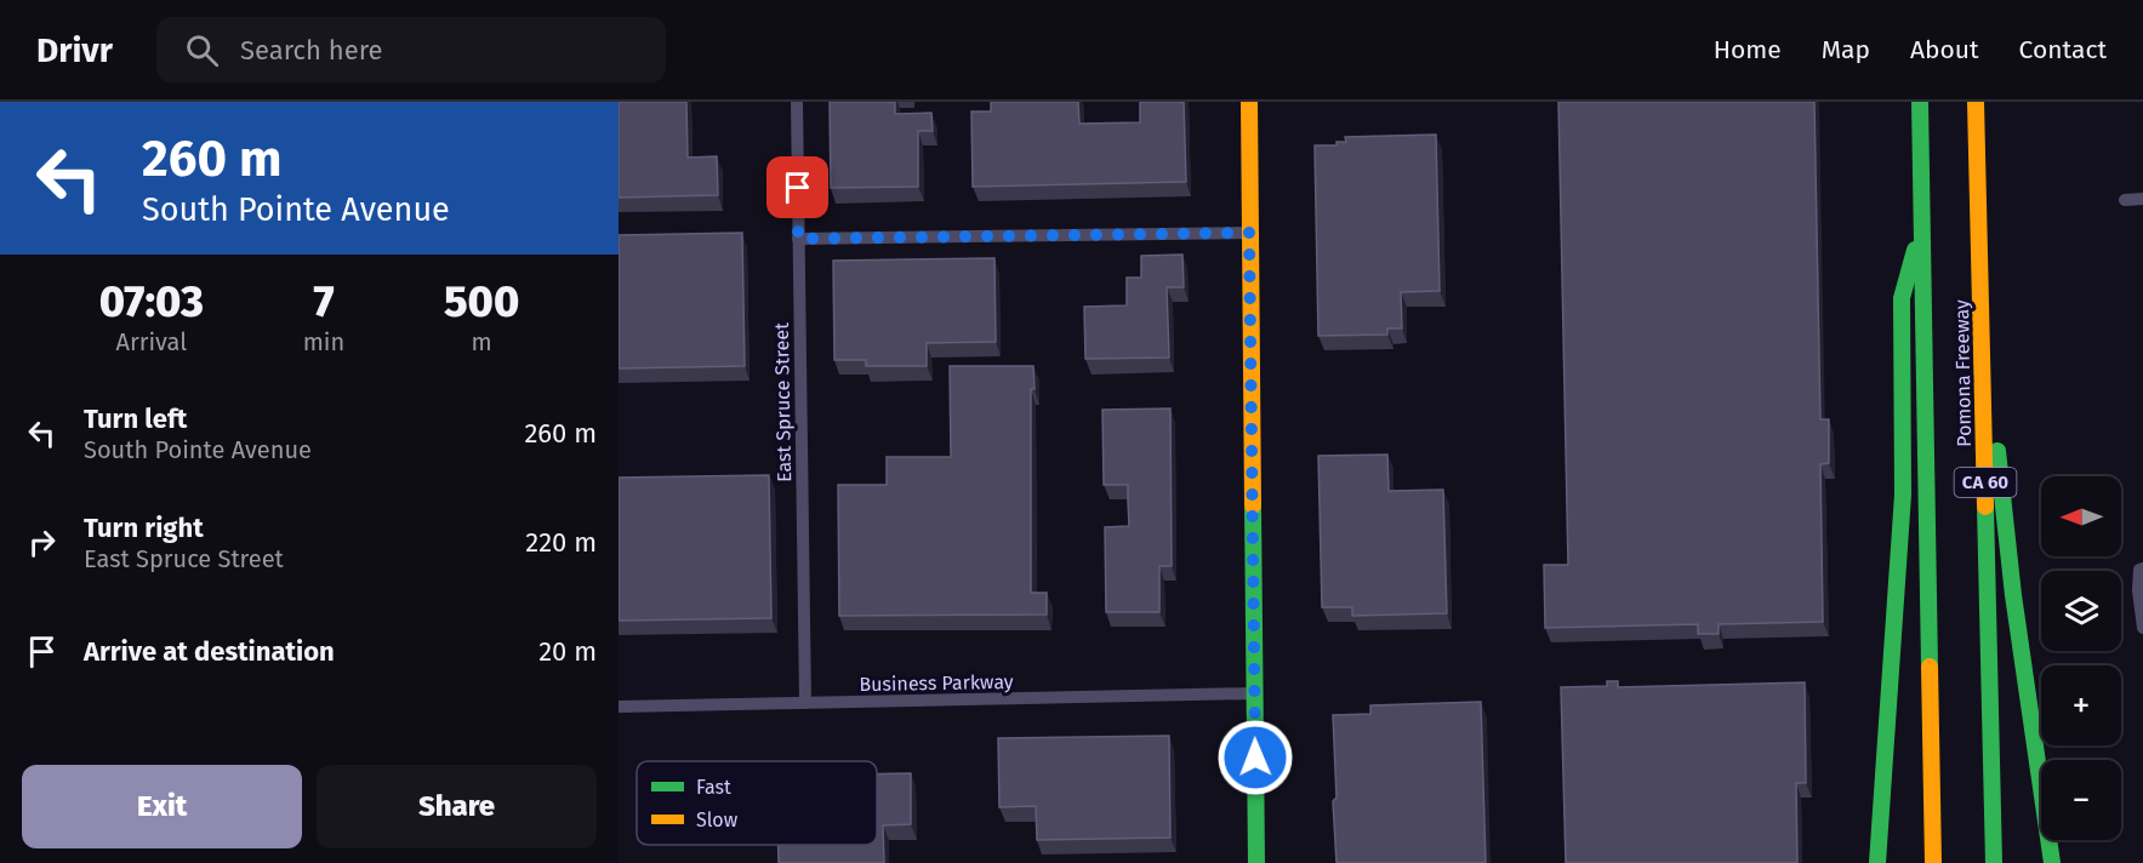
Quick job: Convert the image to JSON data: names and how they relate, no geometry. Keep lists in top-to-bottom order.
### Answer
{
  "streets": {
    "main road": ["Pomona Freeway", "CA 60"],
    "street": ["East Spruce Street", "Business Parkway"]
  },
  "crossings": [
    ["East Spruce Street", "Business Parkway"]
  ],
  "legend": ["Fast", "Slow"],
  "north": "left",
  "page": {
    "header": "Drivr",
    "search": "Search here",
    "nav": [
      "Home",
      "Map",
      "About",
      "Contact"
    ],
    "turn": ["260 m", "South Pointe Avenue"],
    "eta": [
      "07:03",
      "Arrival",
      "7",
      "min",
      "500",
      "m"
    ],
    "list": [
      {
        "name": "Turn left",
        "note": "South Pointe Avenue",
        "value": "260 m"
      },
      {
        "name": "Turn right",
        "note": "East Spruce Street",
        "value": "220 m"
      },
      {
        "name": "Arrive at destination",
        "value": "20 m"
      }
    ],
    "map_buttons": ["+", "−"],
    "buttons": ["Exit", "Share"]
  }
}
